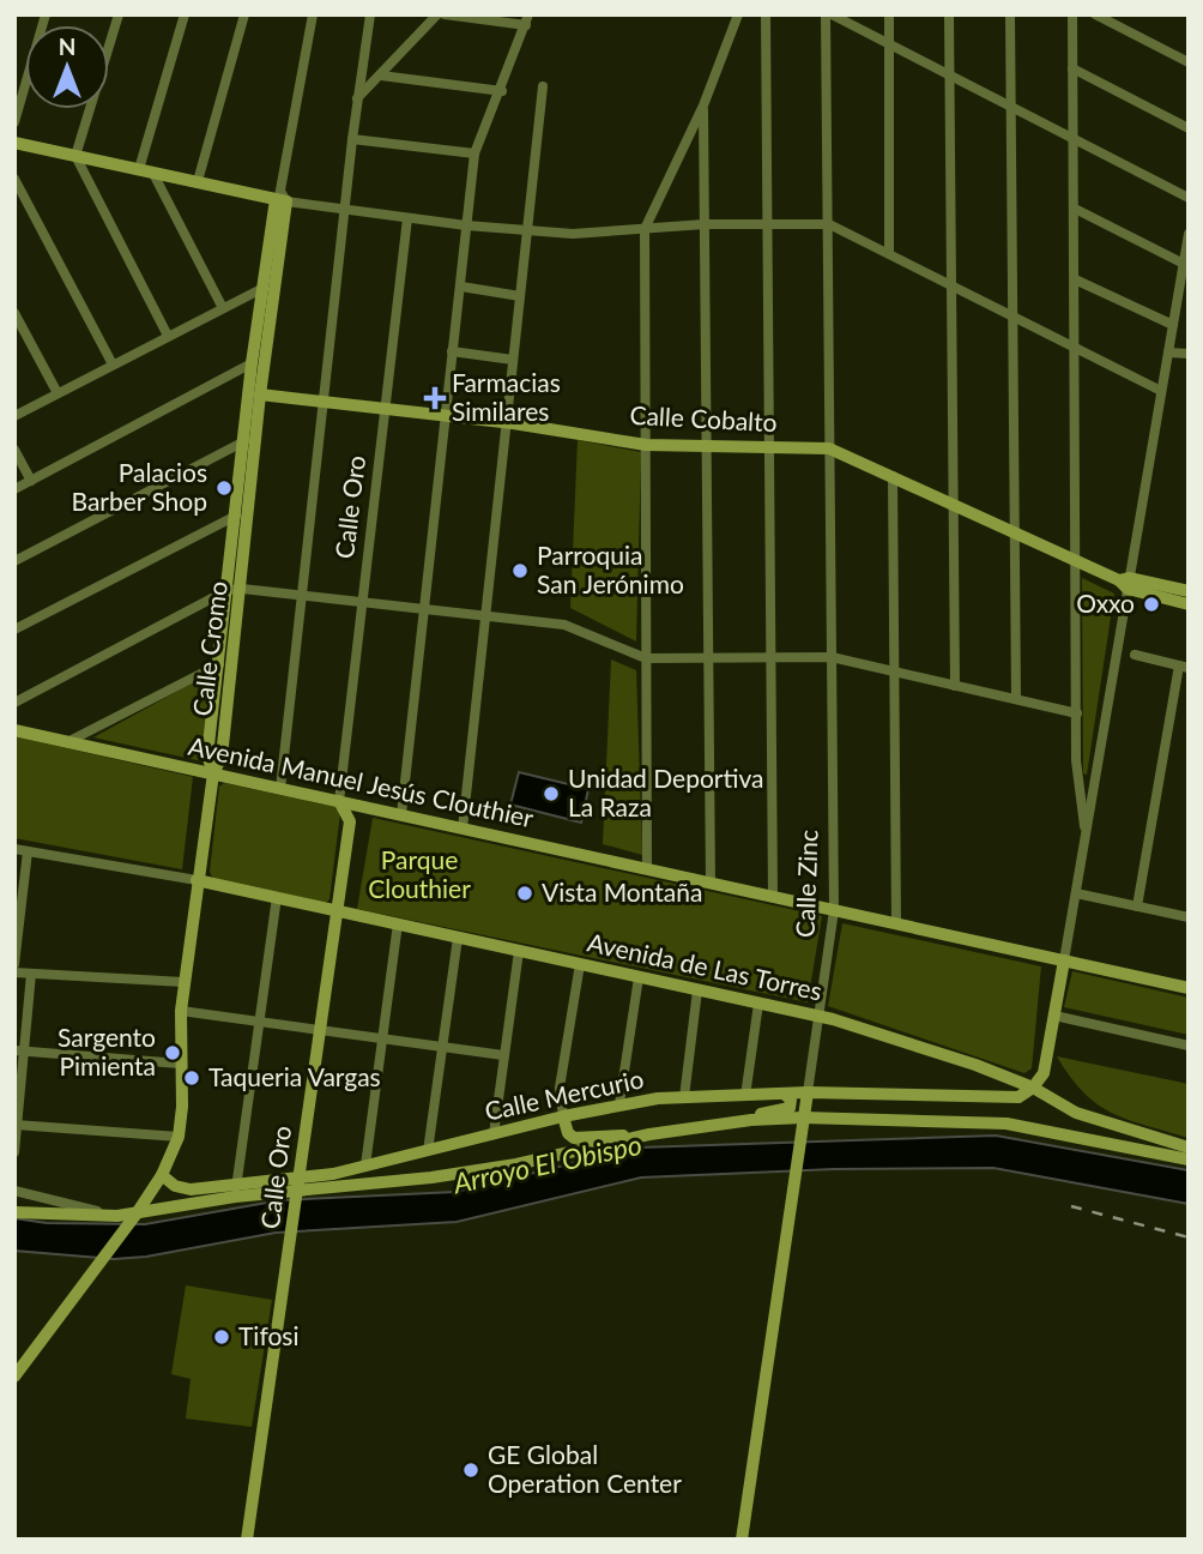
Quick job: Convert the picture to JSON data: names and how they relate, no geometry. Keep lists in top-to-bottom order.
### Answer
{
  "streets": {
    "street": [
      "Calle Cobalto",
      "Calle Oro",
      "Calle Cromo",
      "Avenida Manuel Jesús Clouthier",
      "Calle Zinc",
      "Avenida de Las Torres",
      "Calle Mercurio"
    ]
  },
  "crossings": [
    ["Calle Cobalto", "Calle Oro"],
    ["Calle Cobalto", "Calle Cromo"],
    ["Calle Cobalto", "Calle Zinc"],
    ["Calle Oro", "Avenida Manuel Jesús Clouthier"],
    ["Calle Oro", "Avenida de Las Torres"],
    ["Calle Oro", "Calle Mercurio"],
    ["Calle Cromo", "Avenida Manuel Jesús Clouthier"],
    ["Avenida Manuel Jesús Clouthier", "Calle Zinc"],
    ["Calle Zinc", "Avenida de Las Torres"],
    ["Calle Zinc", "Calle Mercurio"],
    ["Avenida de Las Torres", "Calle Mercurio"]
  ],
  "water": ["Arroyo El Obispo"],
  "parks": ["Parque Clouthier"],
  "places": {
    "health": ["Farmacias Similares"],
    "other": [
      "Palacios Barber Shop",
      "Parroquia San Jerónimo",
      "Oxxo",
      "Unidad Deportiva La Raza",
      "Vista Montaña",
      "Sargento Pimienta",
      "Taqueria Vargas",
      "Tifosi",
      "GE Global Operation Center"
    ]
  },
  "north": "top"
}
